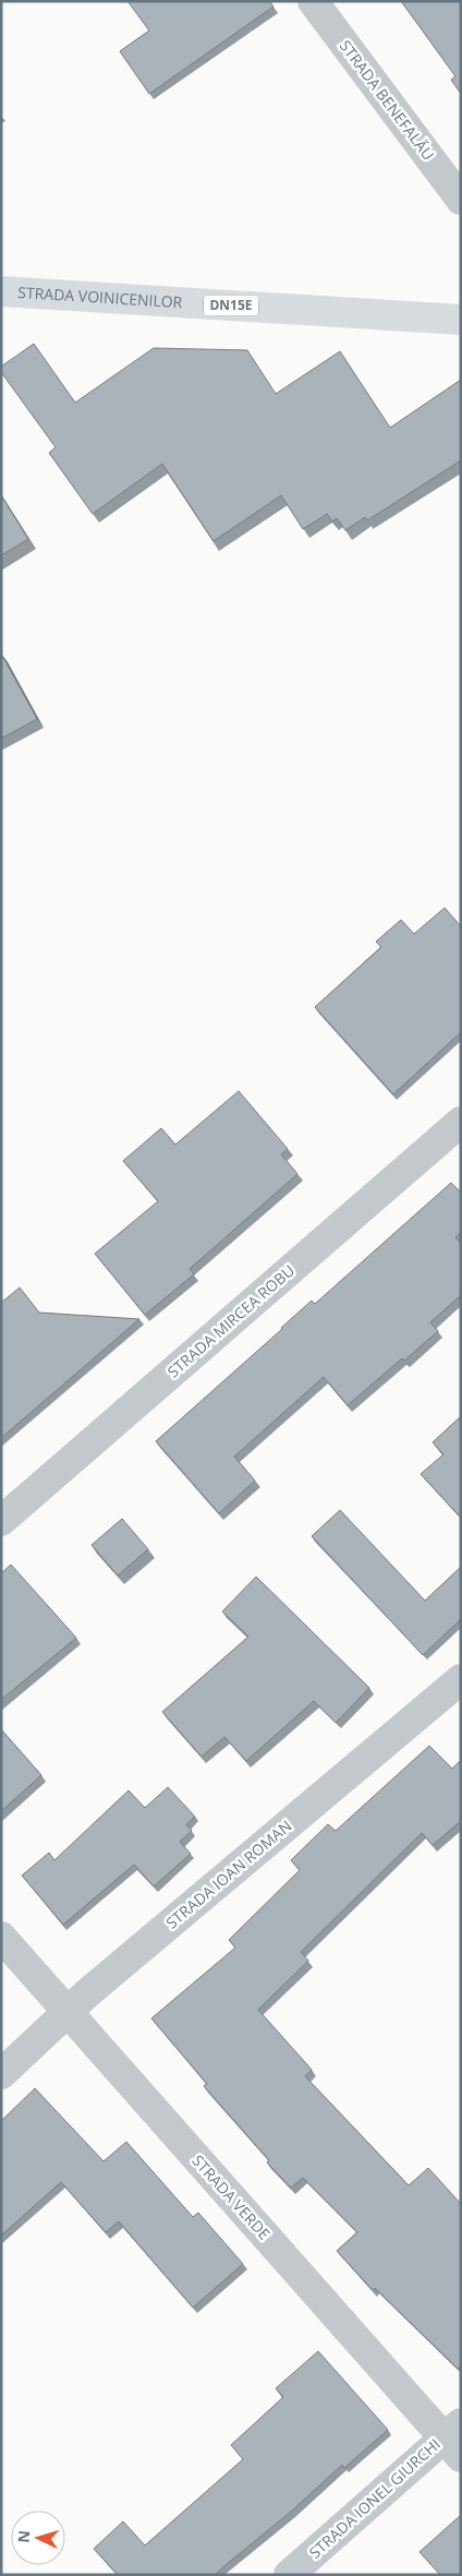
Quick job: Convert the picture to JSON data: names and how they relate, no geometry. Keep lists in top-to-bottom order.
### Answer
{
  "streets": {
    "main road": ["STRADA VOINICENILOR", "DN15E"],
    "street": [
      "STRADA BENEFALĂU",
      "STRADA MIRCEA ROBU",
      "STRADA IOAN ROMAN",
      "STRADA VERDE",
      "STRADA IONEL GIURCHI"
    ]
  },
  "crossings": [
    ["STRADA IOAN ROMAN", "STRADA VERDE"],
    ["STRADA VERDE", "STRADA IONEL GIURCHI"]
  ],
  "north": "left"
}
